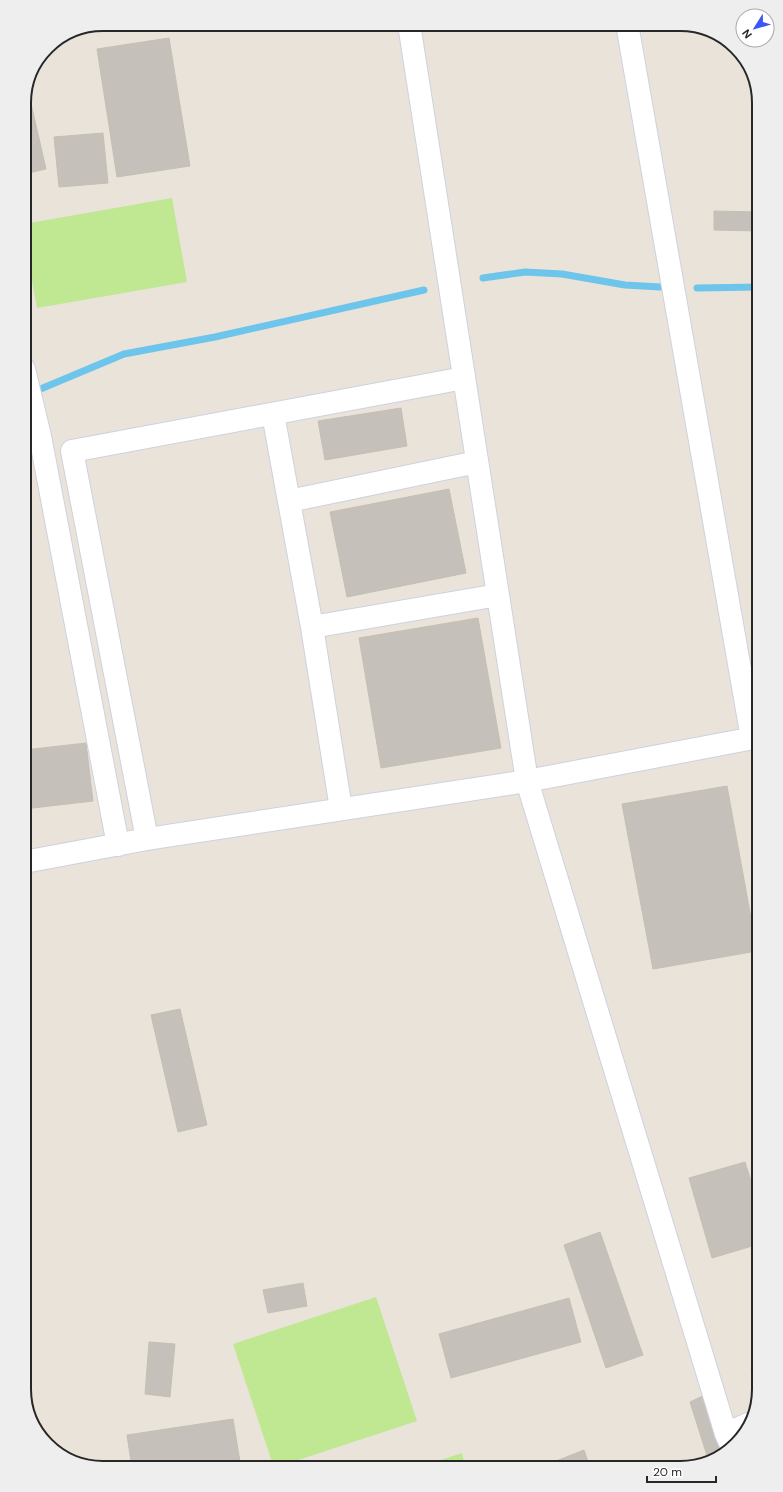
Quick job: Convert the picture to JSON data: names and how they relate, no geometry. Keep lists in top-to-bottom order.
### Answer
{
  "scale_bar": "20 m",
  "north": "bottom left"
}
